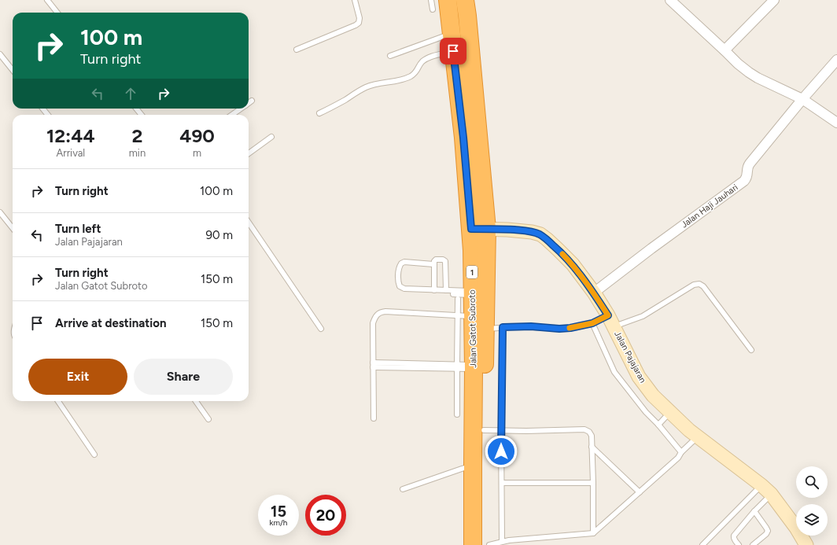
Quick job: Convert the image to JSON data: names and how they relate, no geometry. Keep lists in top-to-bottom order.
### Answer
{
  "streets": {
    "highway": ["1", "Jalan Gatot Subroto"],
    "main road": ["Jalan Pajajaran"],
    "street": ["Jalan Haji Jauhari"]
  },
  "crossings": [
    ["Jalan Haji Jauhari", "Jalan Pajajaran"],
    ["Jalan Gatot Subroto", "Jalan Pajajaran"]
  ],
  "page": {
    "turn": ["100 m", "Turn right"],
    "eta": [
      "12:44",
      "Arrival",
      "2",
      "min",
      "490",
      "m"
    ],
    "list": [
      {
        "name": "Turn right",
        "value": "100 m"
      },
      {
        "name": "Turn left",
        "note": "Jalan Pajajaran",
        "value": "90 m"
      },
      {
        "name": "Turn right",
        "note": "Jalan Gatot Subroto",
        "value": "150 m"
      },
      {
        "name": "Arrive at destination",
        "value": "150 m"
      }
    ],
    "buttons": ["Exit", "Share"],
    "speed": "15 km/h",
    "limit": "20"
  }
}
